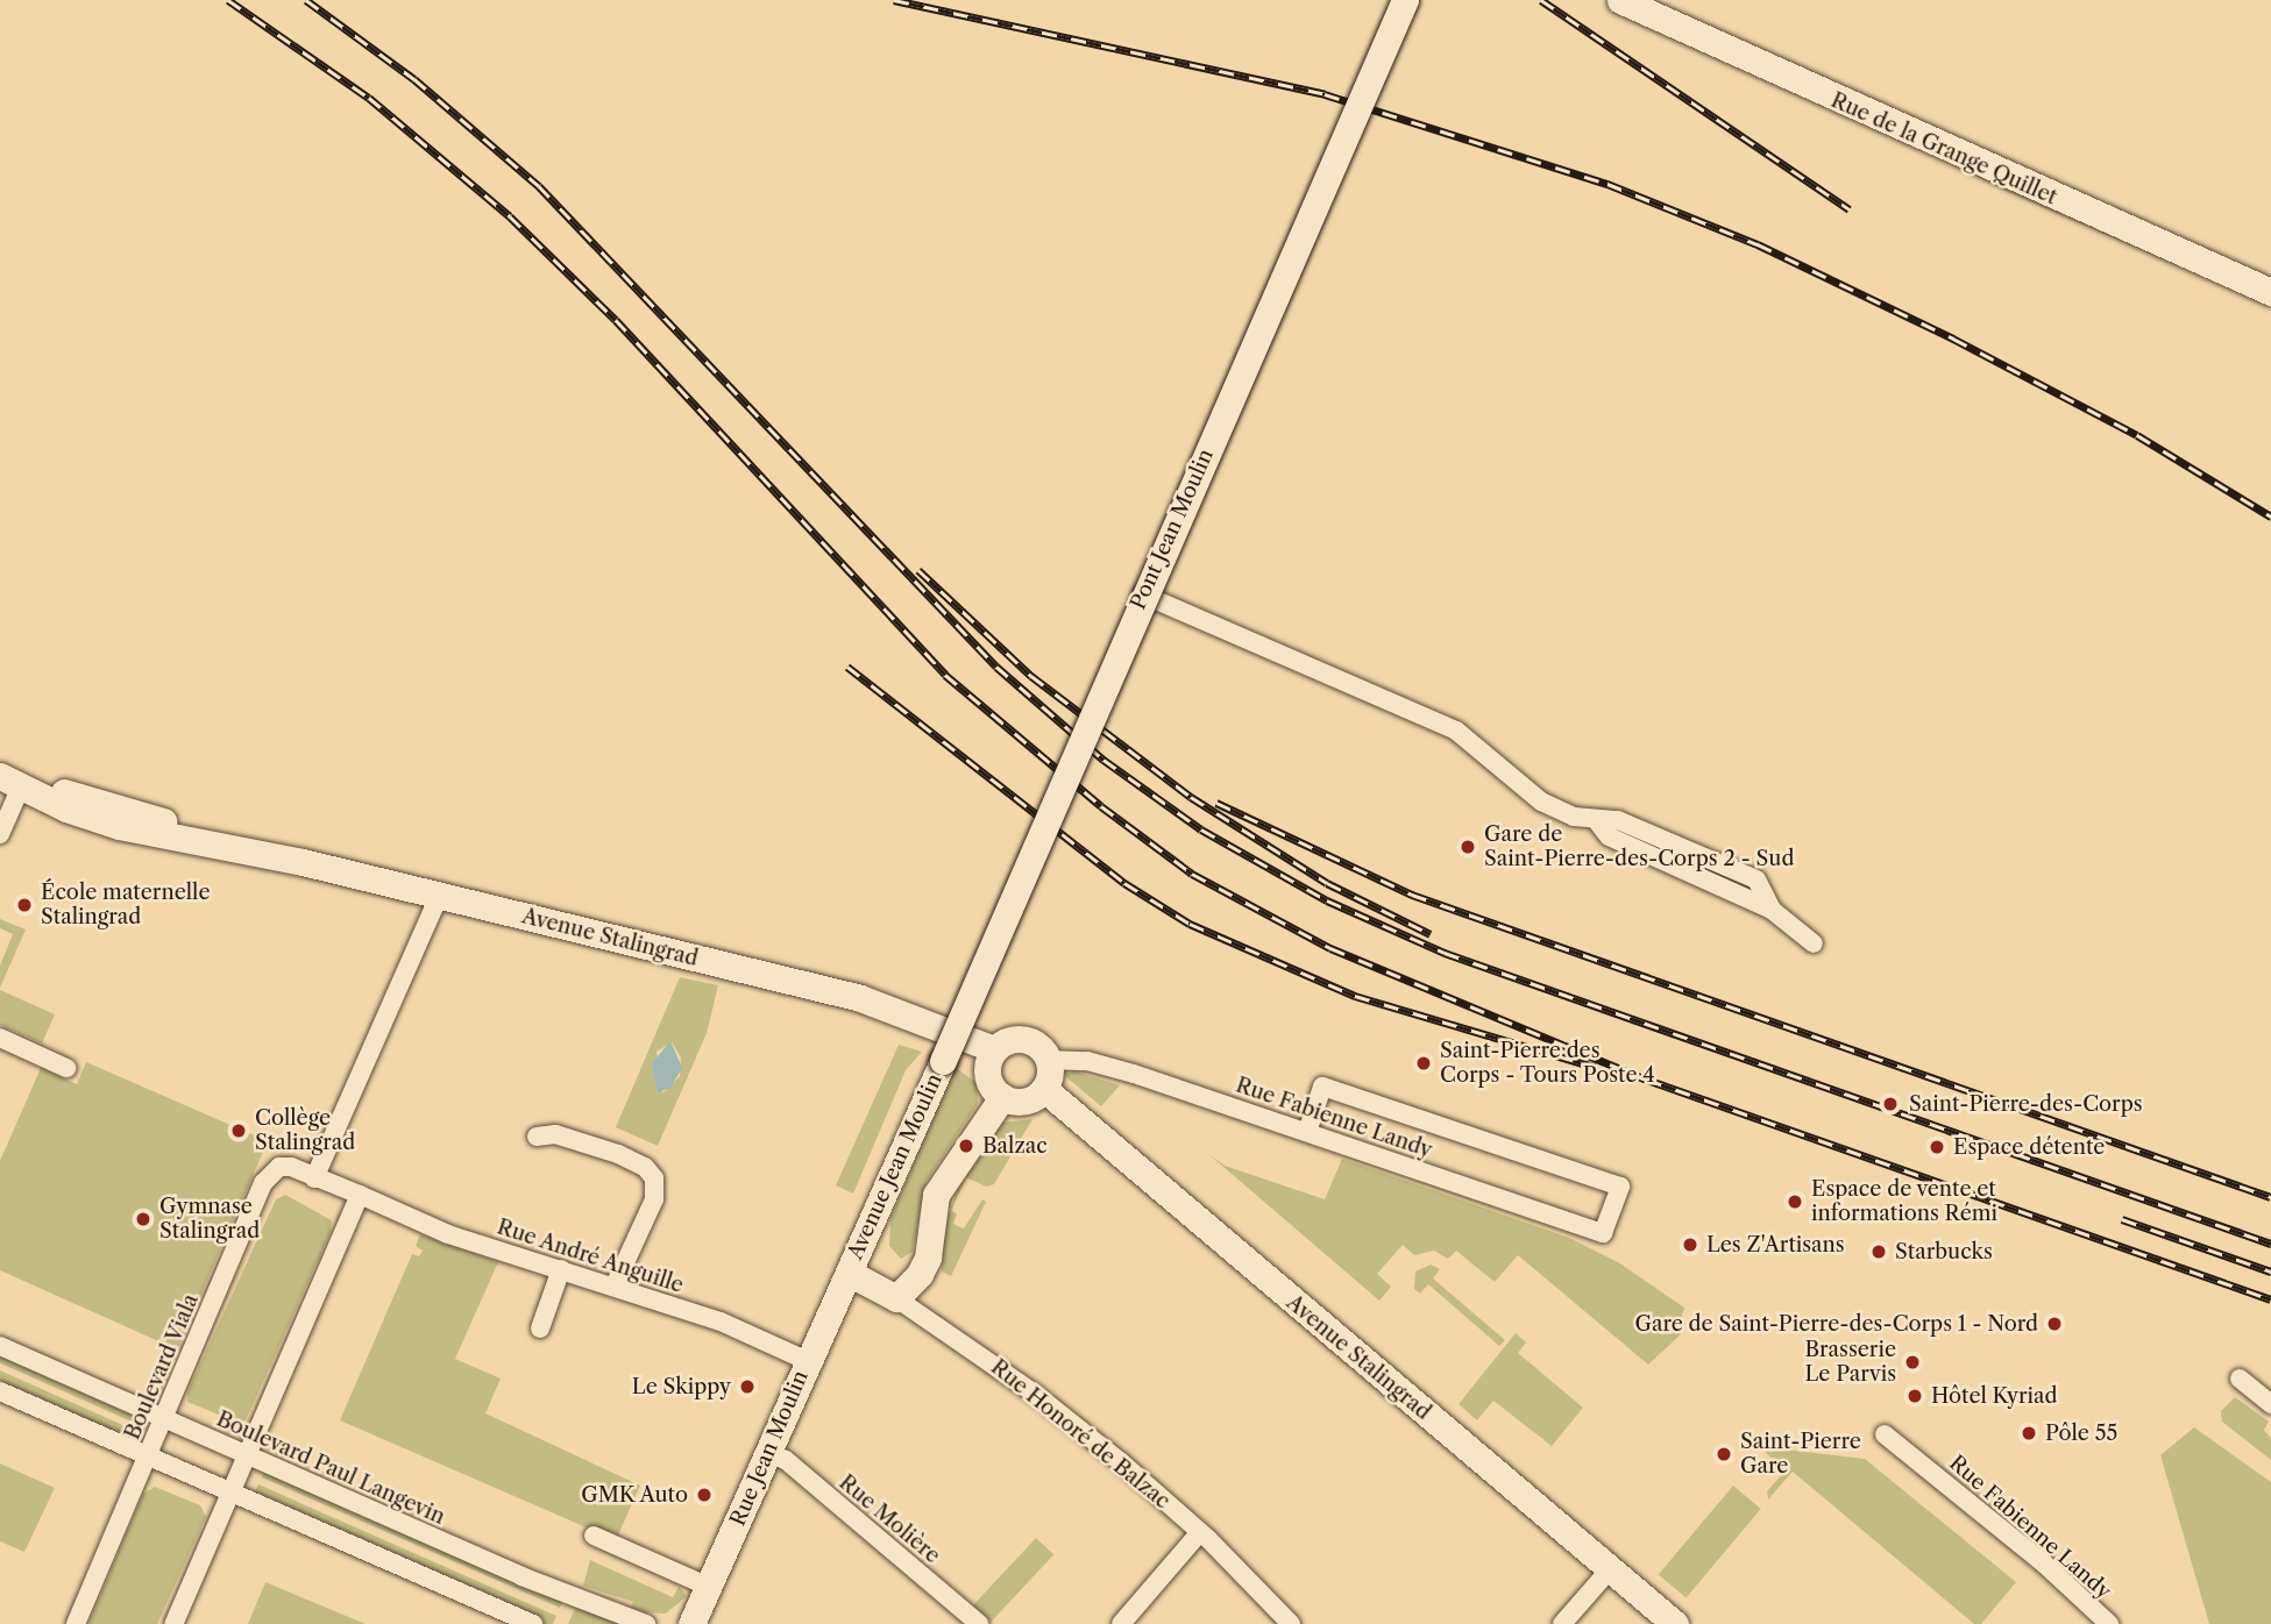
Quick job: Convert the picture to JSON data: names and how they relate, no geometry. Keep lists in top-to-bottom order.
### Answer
{
  "streets": {
    "street": [
      "Rue de la Grange Quillet",
      "Pont Jean Moulin",
      "Avenue Stalingrad",
      "Rue Fabienne Landy",
      "Avenue Jean Moulin",
      "Rue André Anguille",
      "Boulevard Viala",
      "Rue Honoré de Balzac",
      "Rue Jean Moulin",
      "Boulevard Paul Langevin",
      "Rue Molière"
    ]
  },
  "crossings": [
    ["Pont Jean Moulin", "Avenue Jean Moulin"],
    ["Avenue Stalingrad", "Rue Fabienne Landy"],
    ["Avenue Jean Moulin", "Rue Honoré de Balzac"],
    ["Avenue Jean Moulin", "Rue Jean Moulin"],
    ["Rue André Anguille", "Boulevard Viala"],
    ["Rue André Anguille", "Rue Jean Moulin"],
    ["Boulevard Viala", "Boulevard Paul Langevin"],
    ["Rue Honoré de Balzac", "Rue Jean Moulin"],
    ["Rue Jean Moulin", "Rue Molière"]
  ],
  "places": [
    "Gare de Saint-Pierre-des-Corps 2 - Sud",
    "École maternelle Stalingrad",
    "Saint-Pierre des Corps - Tours Poste 4",
    "Saint-Pierre-des-Corps",
    "Collège Stalingrad",
    "Balzac",
    "Espace détente",
    "Espace de vente et informations Rémi",
    "Gymnase Stalingrad",
    "Les Z'Artisans",
    "Starbucks",
    "Gare de Saint-Pierre-des-Corps 1 - Nord",
    "Brasserie Le Parvis",
    "Le Skippy",
    "Hôtel Kyriad",
    "Pôle 55",
    "Saint-Pierre Gare",
    "GMK Auto"
  ]
}
